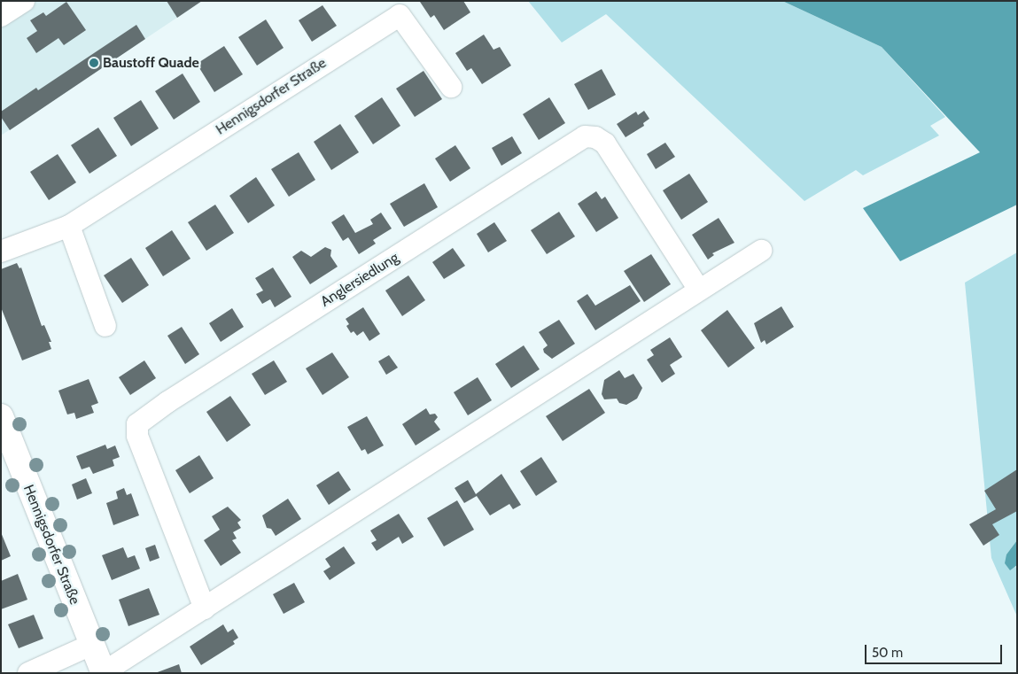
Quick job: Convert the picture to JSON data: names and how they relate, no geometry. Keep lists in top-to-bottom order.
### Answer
{
  "streets": {
    "main road": ["Hennigsdorfer Straße"],
    "street": ["Anglersiedlung"]
  },
  "places": ["Baustoff Quade"],
  "scale_bar": "50 m"
}
